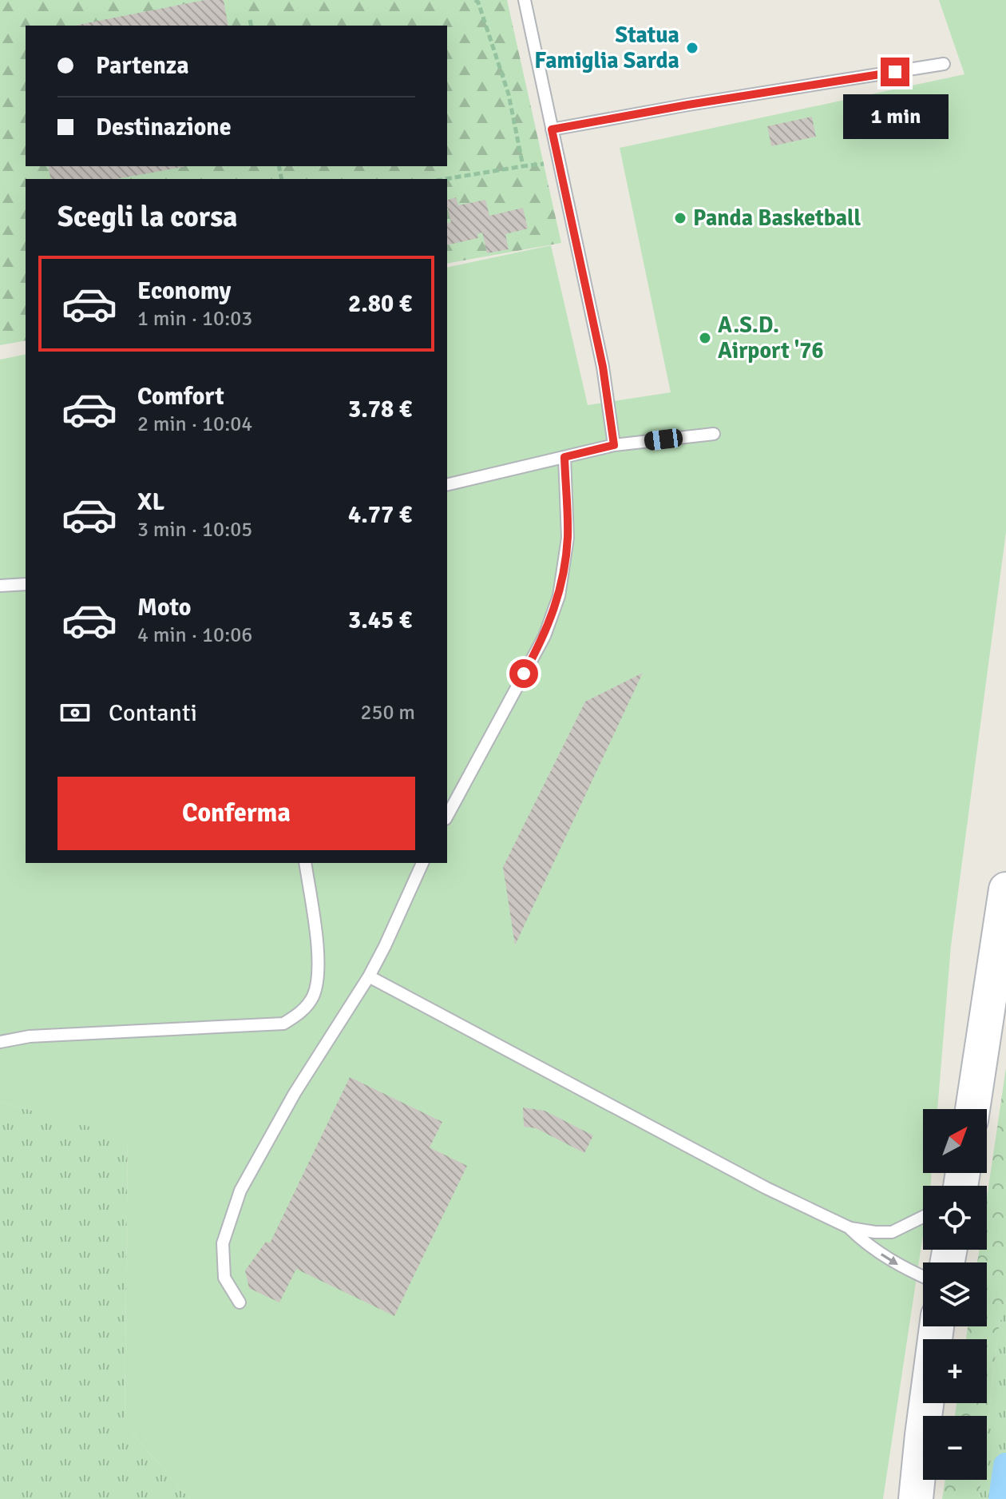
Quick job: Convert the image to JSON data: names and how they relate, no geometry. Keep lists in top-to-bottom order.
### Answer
{
  "places": ["Statua Famiglia Sarda", "Panda Basketball", "A.S.D. Airport '76"],
  "north": "top right",
  "page": {
    "banner": ["Partenza", "Destinazione"],
    "bubble": "1 min",
    "heading": "Scegli la corsa",
    "list": [
      {
        "name": "Economy",
        "note": "1 min · 10:03",
        "value": "2.80 €"
      },
      {
        "name": "Comfort",
        "note": "2 min · 10:04",
        "value": "3.78 €"
      },
      {
        "name": "XL",
        "note": "3 min · 10:05",
        "value": "4.77 €"
      },
      {
        "name": "Moto",
        "note": "4 min · 10:06",
        "value": "3.45 €"
      }
    ],
    "pay": ["Contanti", "250 m"],
    "buttons": "Conferma",
    "map_buttons": ["+", "−"]
  }
}
